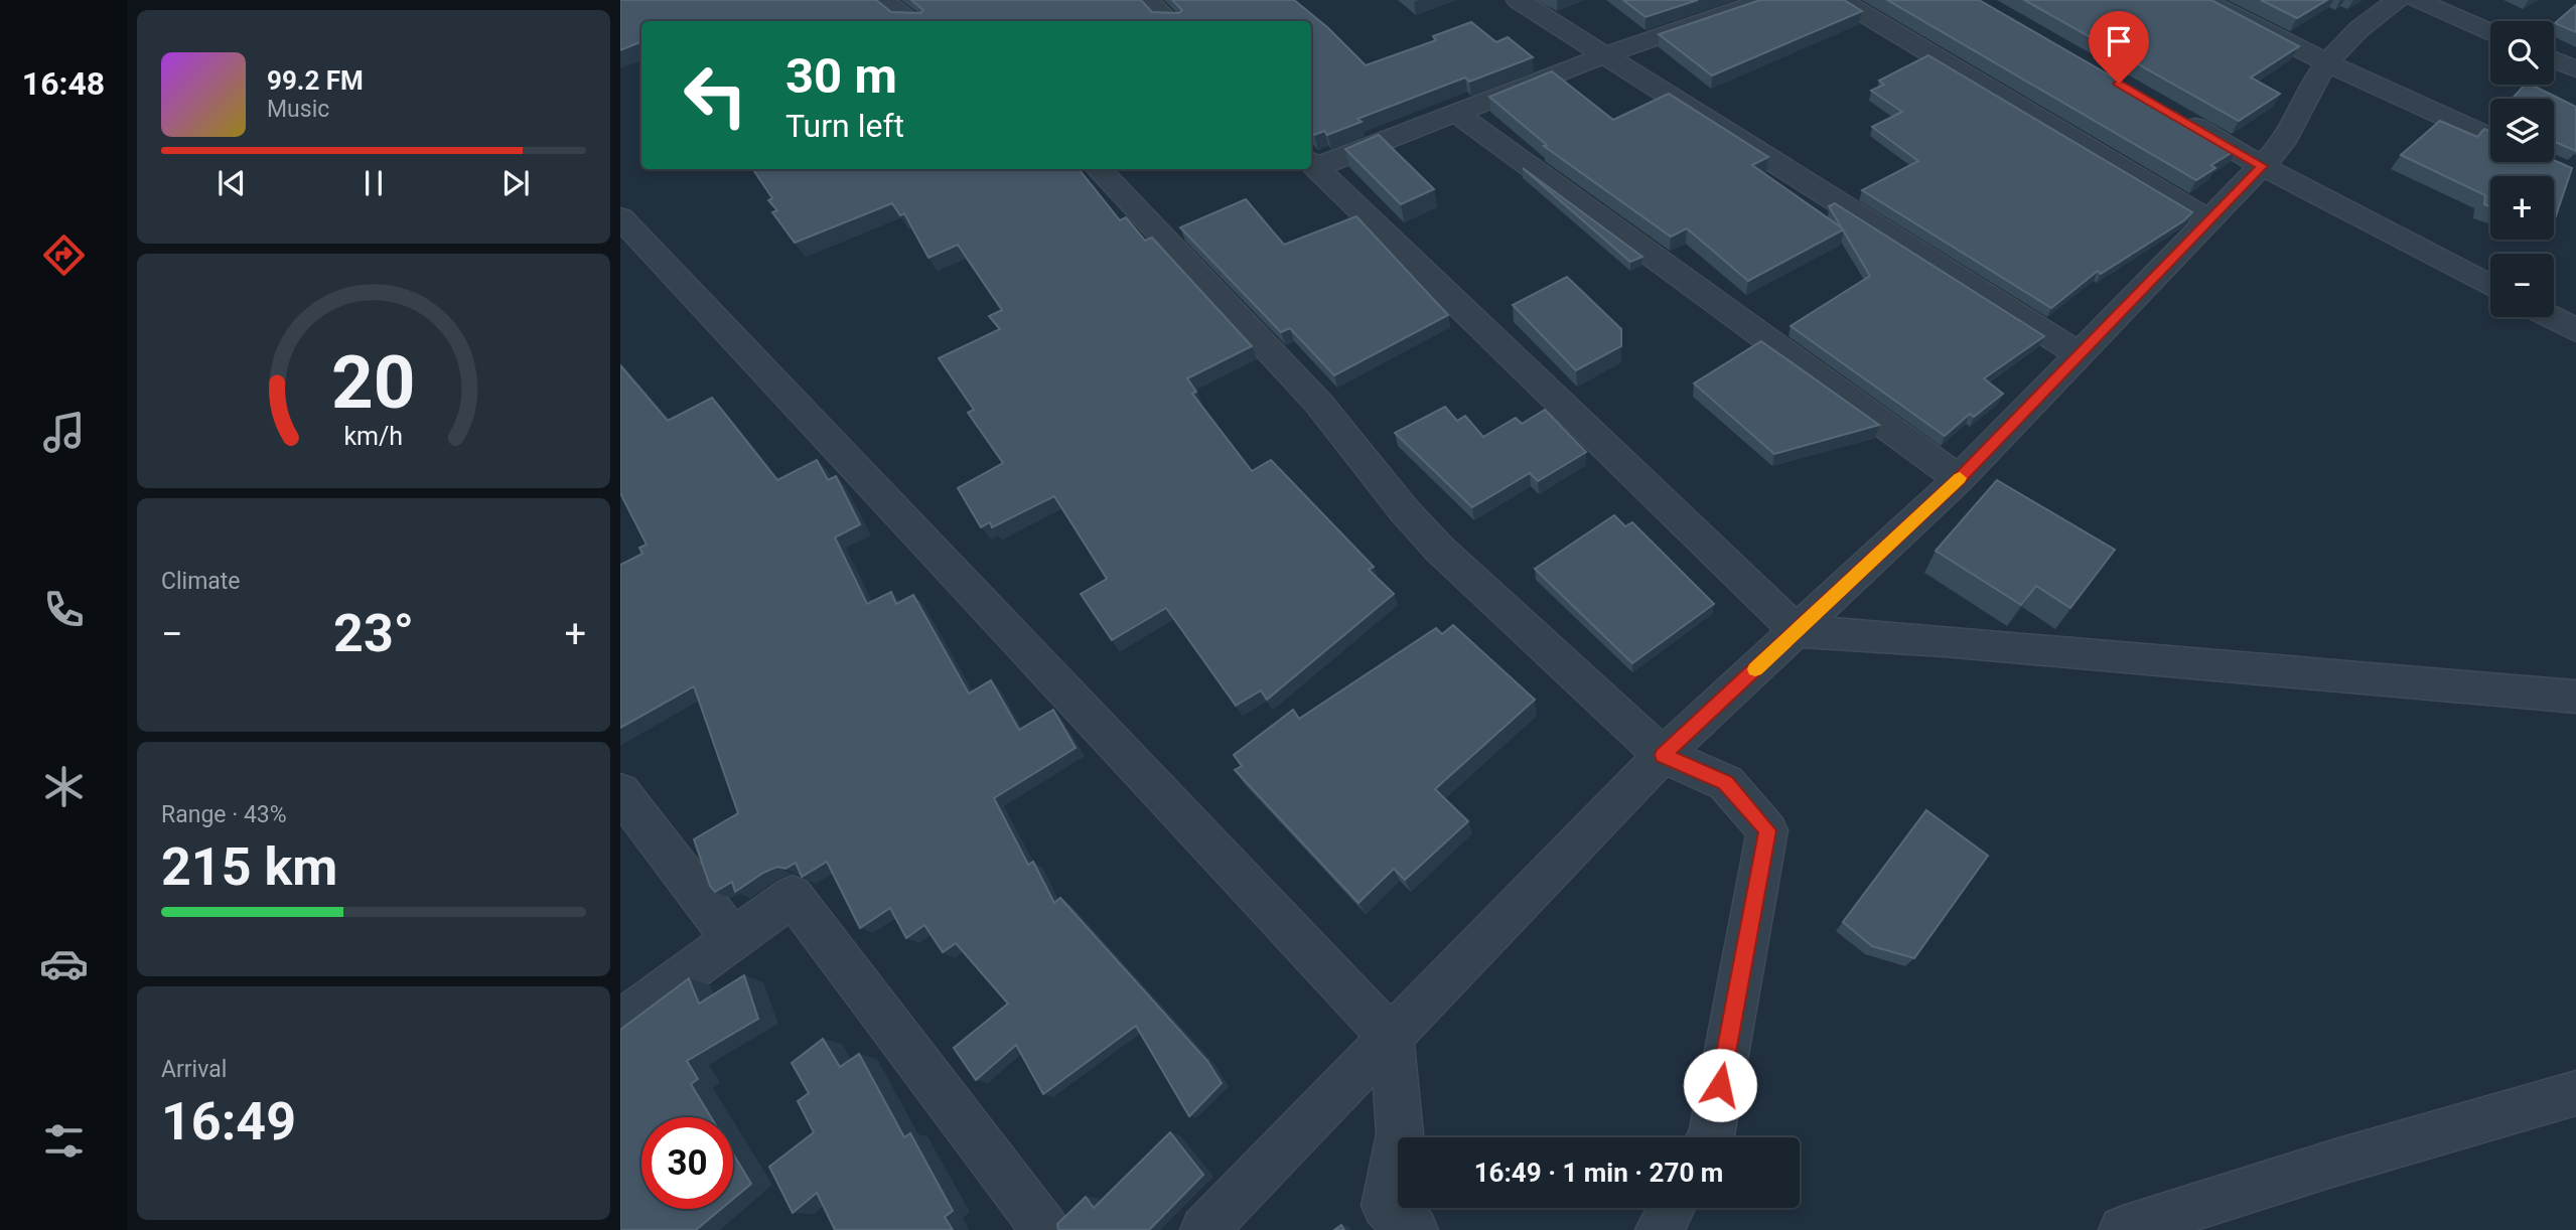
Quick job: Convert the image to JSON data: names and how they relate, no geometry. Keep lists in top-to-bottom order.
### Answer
{
  "page": {
    "tabs": "16:48",
    "map_buttons": ["+", "−"],
    "turn": ["30 m", "Turn left"],
    "song": ["99.2 FM", "Music"],
    "tile": [
      "Climate",
      ["Range · 43%", "215 km"],
      ["Arrival", "16:49"]
    ],
    "heat": ["−", "23°", "+"],
    "limit": "30",
    "trip": "16:49 · 1 min · 270 m",
    "gauge": ["20", "km/h"]
  }
}
